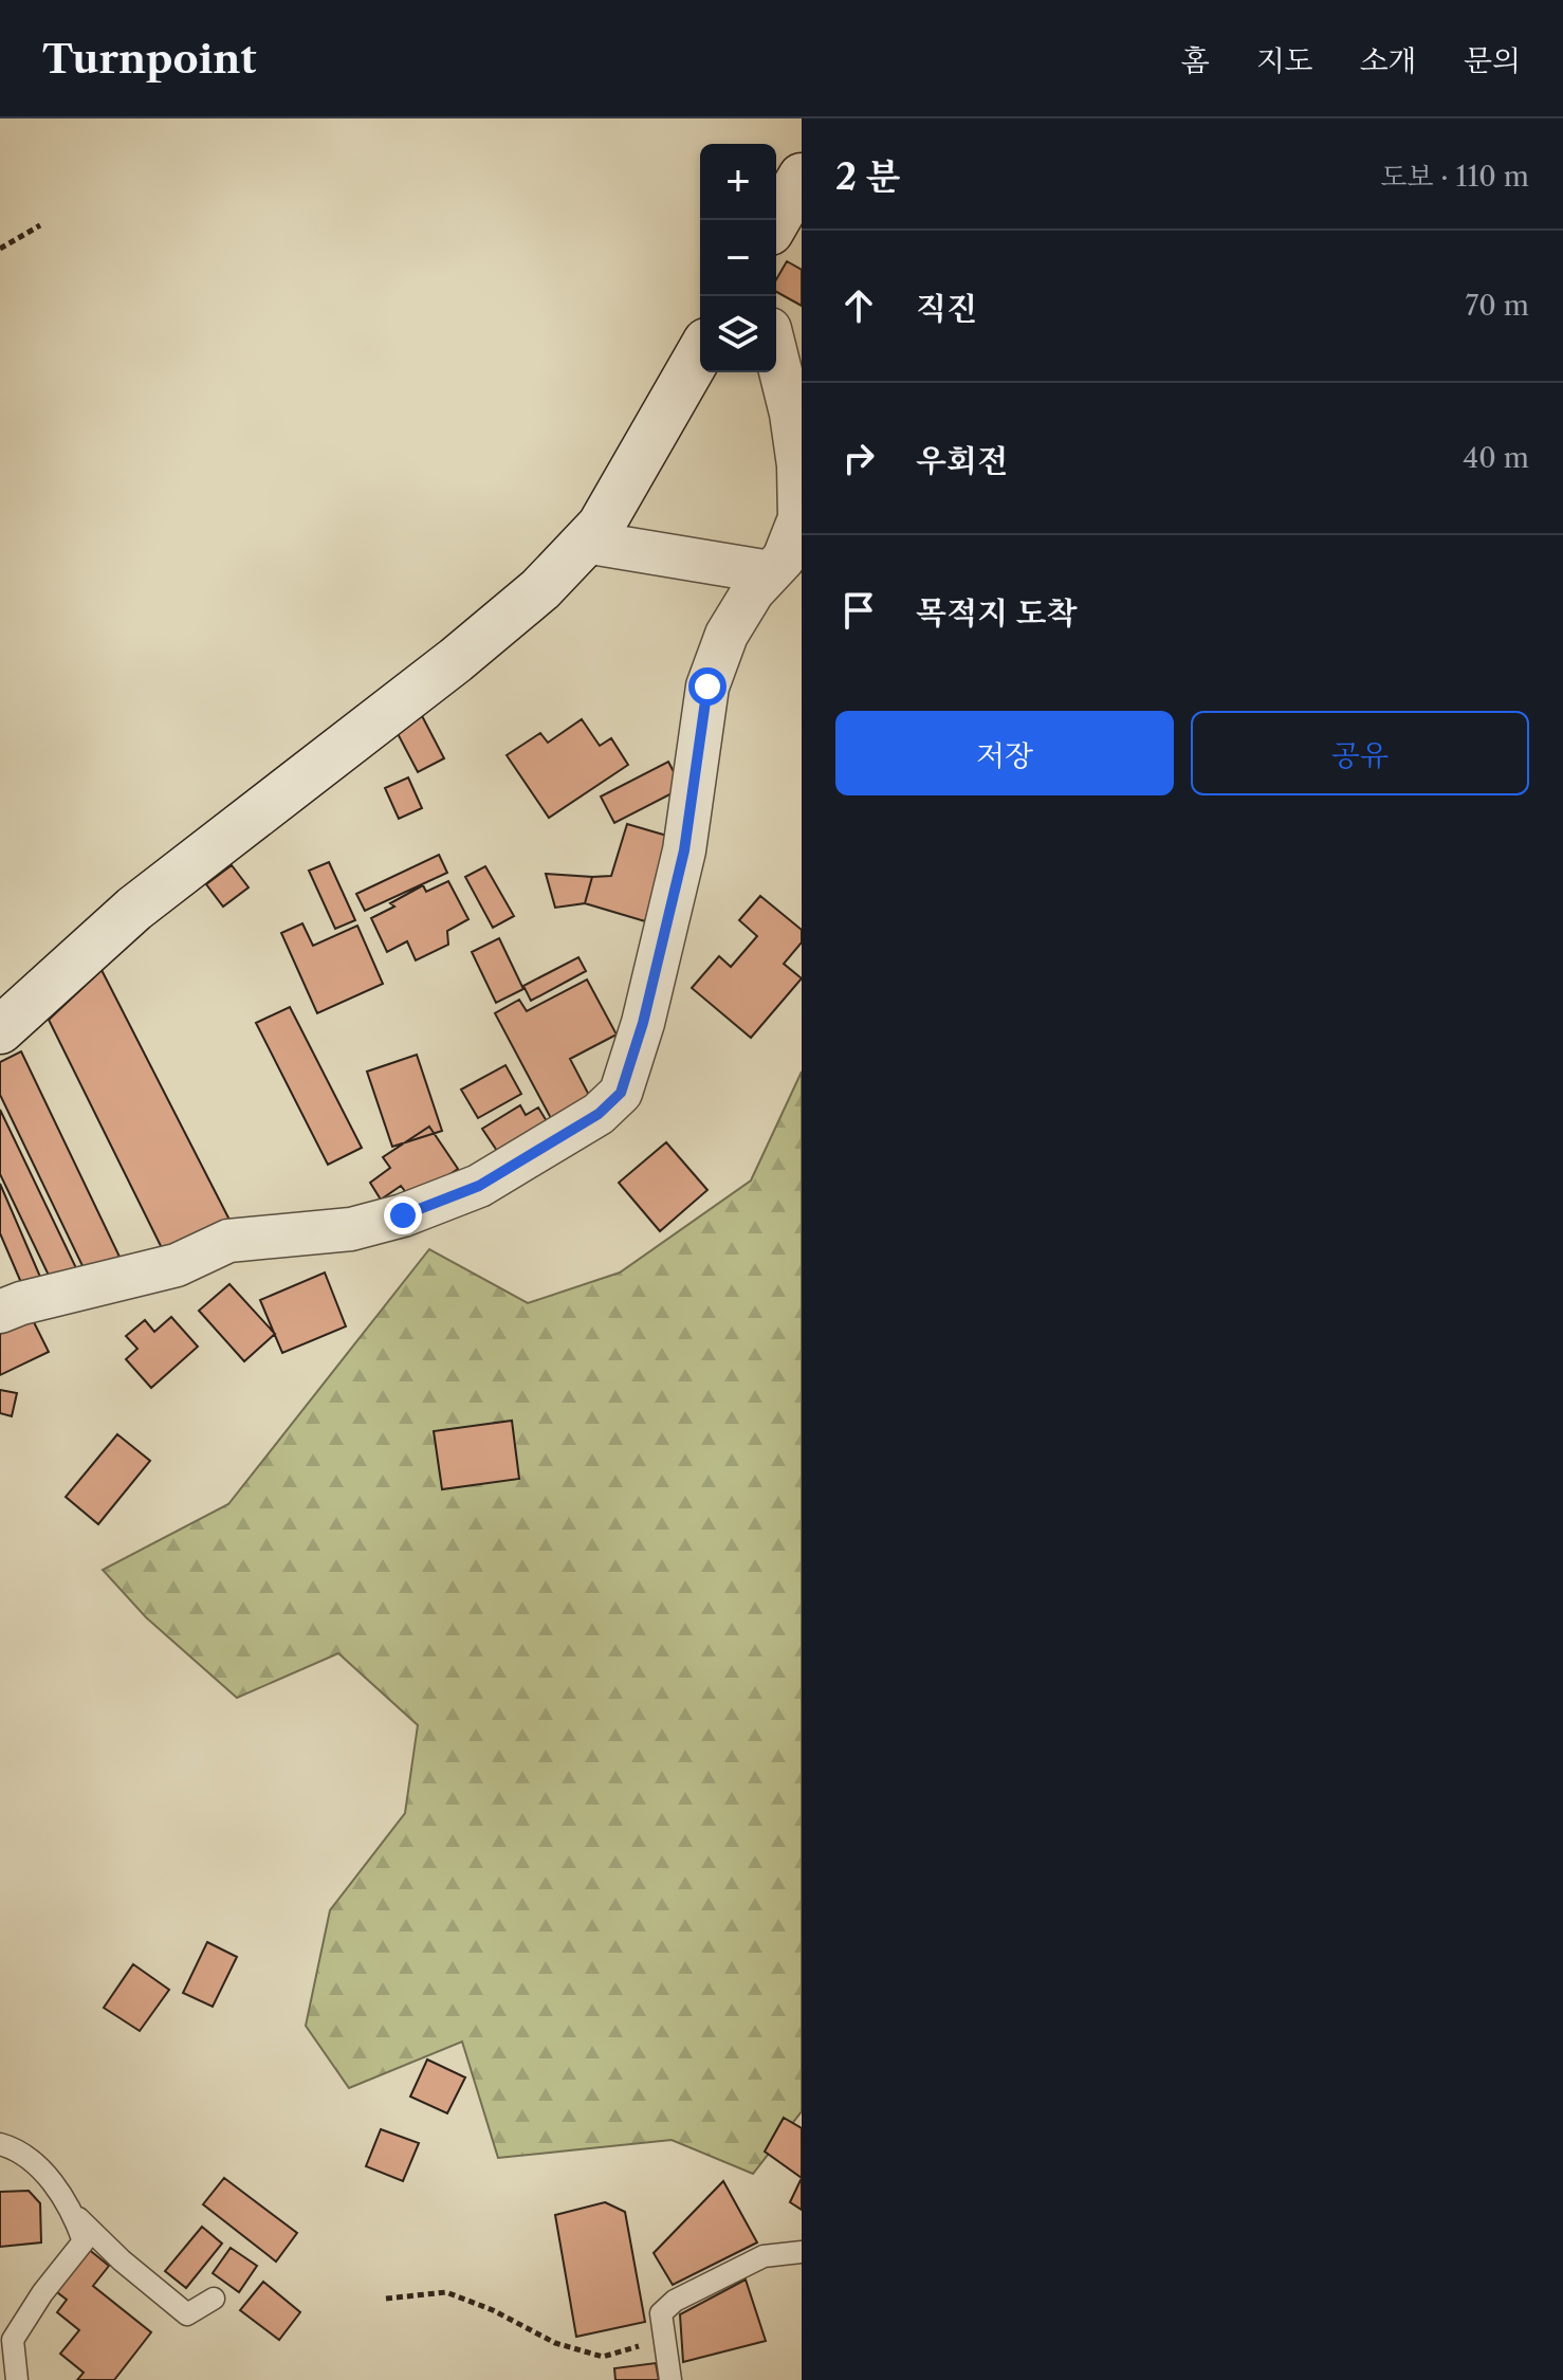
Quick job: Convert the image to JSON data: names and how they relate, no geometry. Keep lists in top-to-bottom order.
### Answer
{
  "page": {
    "header": "Turnpoint",
    "nav": [
      "홈",
      "지도",
      "소개",
      "문의"
    ],
    "heading": ["2 분", "도보 · 110 m"],
    "map_buttons": ["+", "−"],
    "list": [
      ["직진", "70 m"],
      ["우회전", "40 m"],
      "목적지 도착"
    ],
    "buttons": ["저장", "공유"]
  }
}
